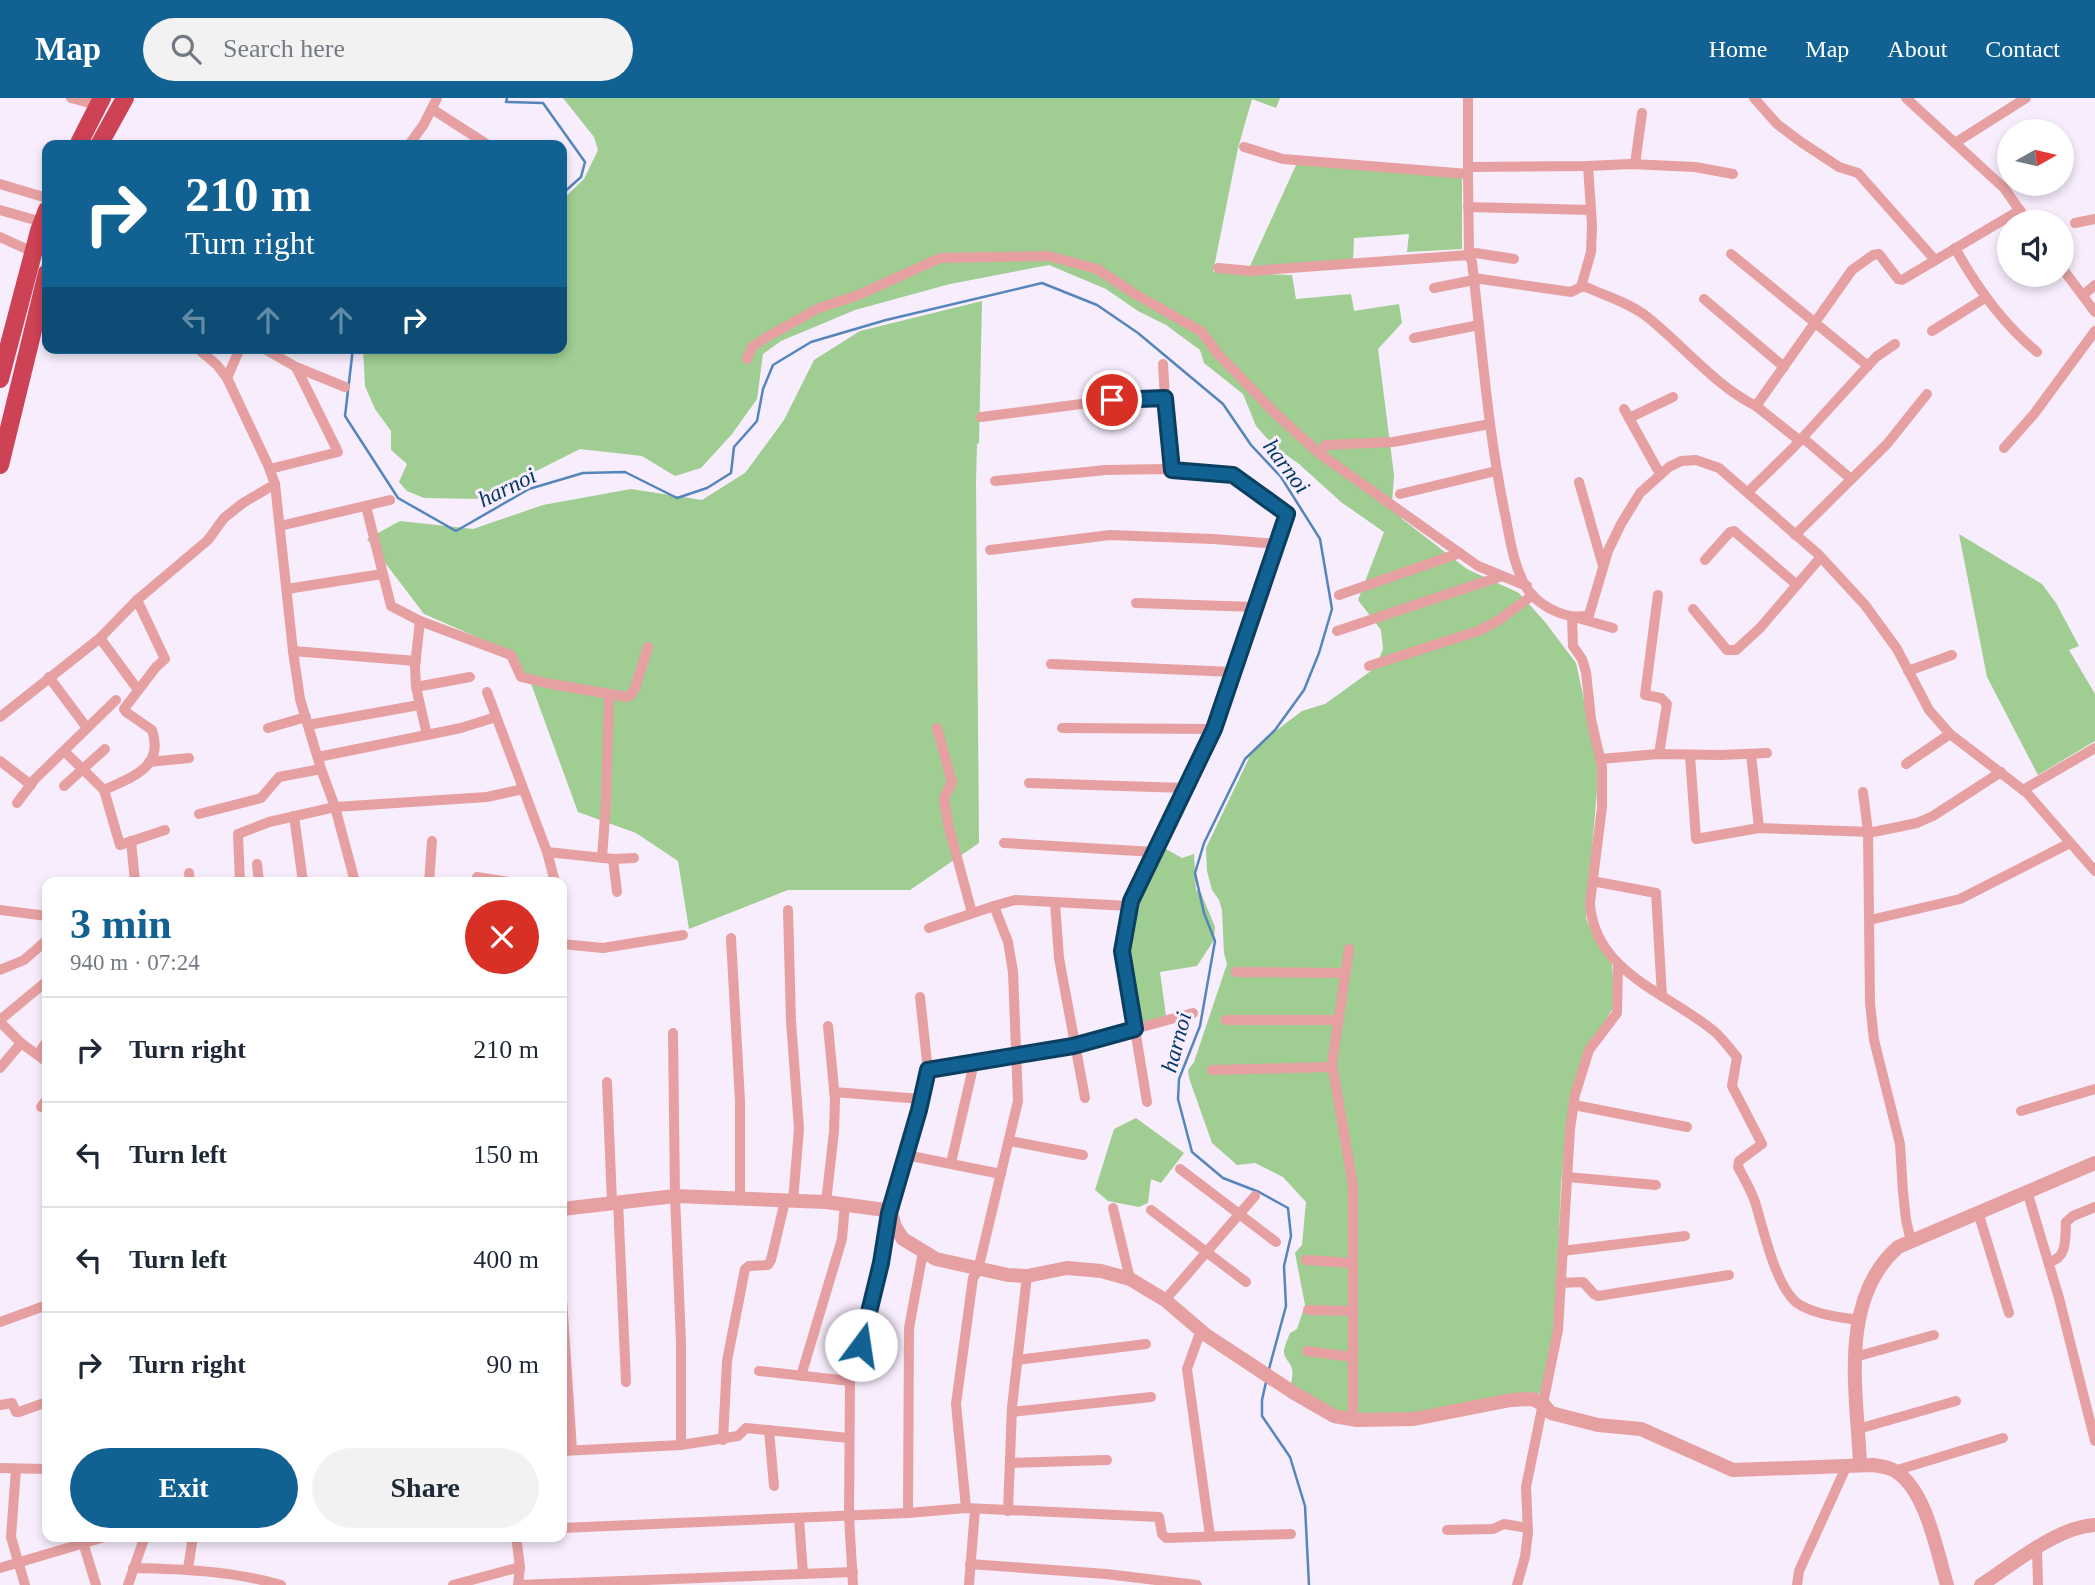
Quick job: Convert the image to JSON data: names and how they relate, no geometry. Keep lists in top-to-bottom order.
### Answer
{
  "water": ["harnoi"],
  "north": "right",
  "page": {
    "header": "Map",
    "search": "Search here",
    "nav": [
      "Home",
      "Map",
      "About",
      "Contact"
    ],
    "turn": ["210 m", "Turn right"],
    "heading": ["3 min", "940 m · 07:24"],
    "list": [
      {
        "name": "Turn right",
        "value": "210 m"
      },
      {
        "name": "Turn left",
        "value": "150 m"
      },
      {
        "name": "Turn left",
        "value": "400 m"
      },
      {
        "name": "Turn right",
        "value": "90 m"
      }
    ],
    "buttons": ["Exit", "Share"]
  }
}
